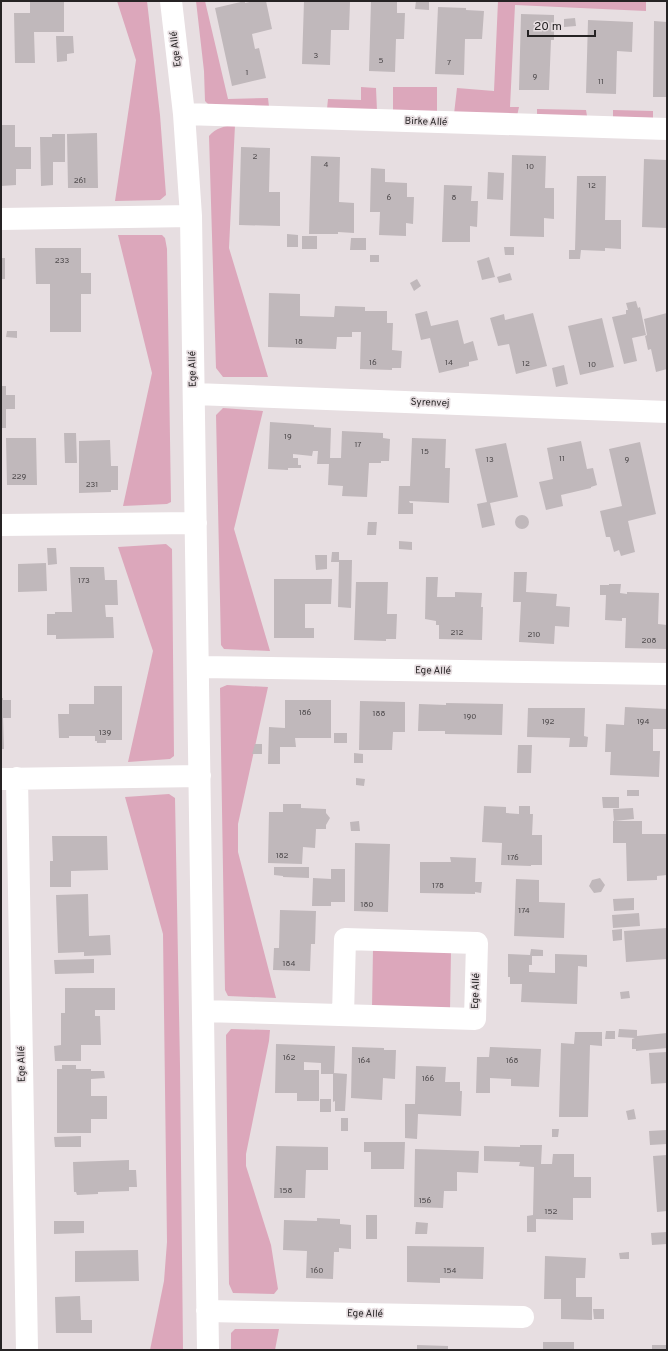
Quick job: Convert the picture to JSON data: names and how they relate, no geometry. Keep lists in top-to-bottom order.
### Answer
{
  "streets": {
    "street": ["Ege Allé", "Birke Allé", "Syrenvej"]
  },
  "crossings": [
    ["Ege Allé", "Birke Allé"],
    ["Ege Allé", "Syrenvej"]
  ],
  "house_numbers": [
    "3",
    "5",
    "7",
    "1",
    "9",
    "11",
    "2",
    "4",
    "10",
    "261",
    "12",
    "6",
    "8",
    "233",
    "18",
    "16",
    "14",
    "12",
    "10",
    "19",
    "17",
    "15",
    "11",
    "13",
    "9",
    "229",
    "231",
    "173",
    "212",
    "210",
    "208",
    "186",
    "188",
    "190",
    "192",
    "194",
    "139",
    "182",
    "176",
    "178",
    "180",
    "174",
    "184",
    "162",
    "164",
    "168",
    "166",
    "158",
    "156",
    "152",
    "160",
    "154"
  ],
  "scale_bar": "20 m"
}
